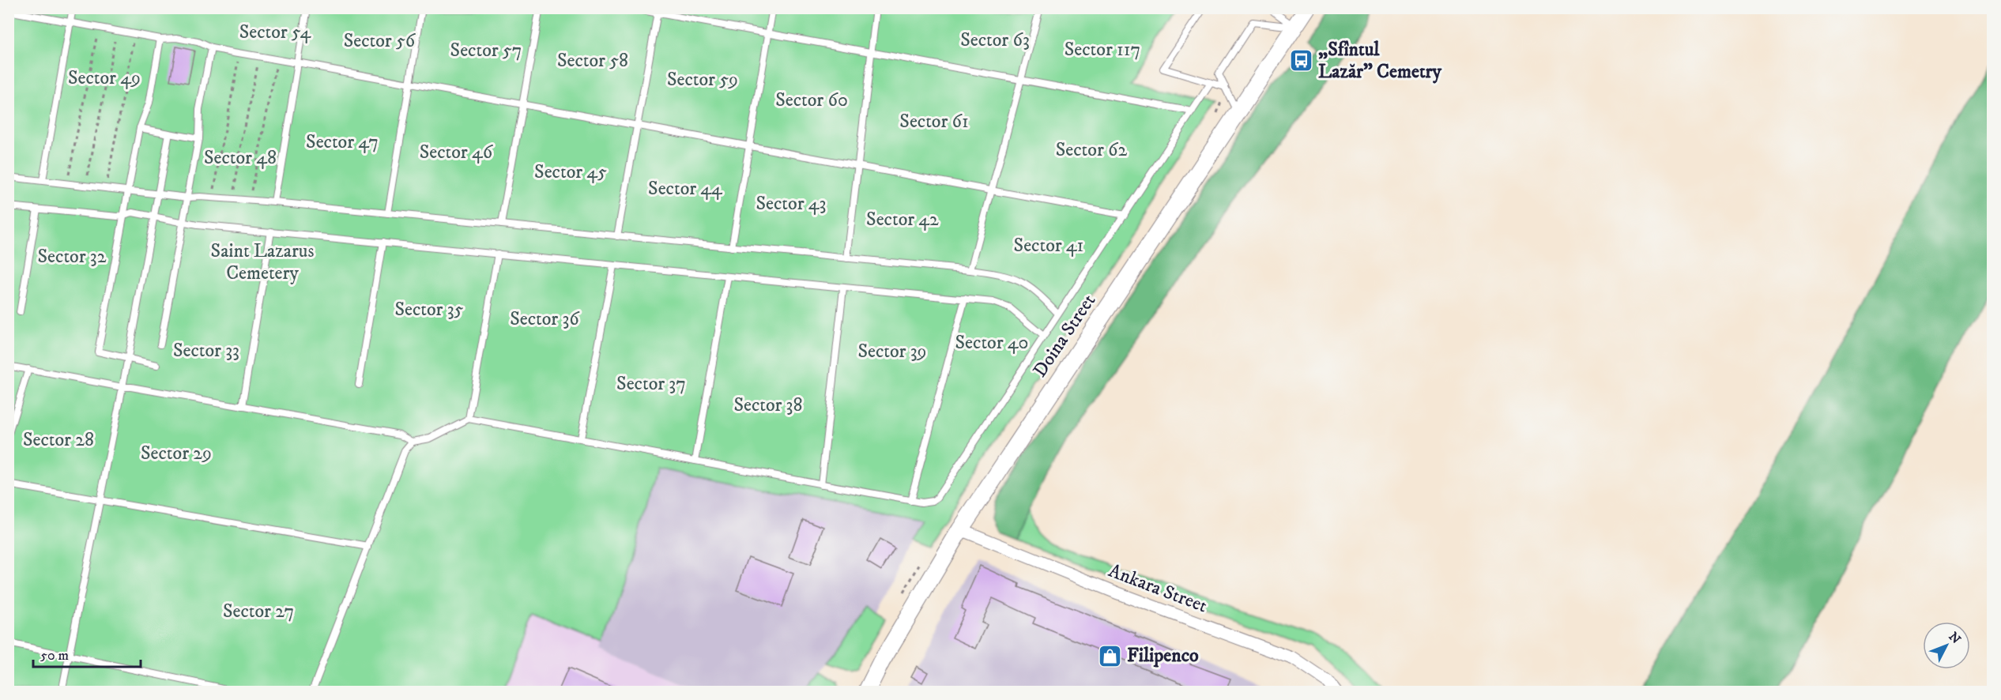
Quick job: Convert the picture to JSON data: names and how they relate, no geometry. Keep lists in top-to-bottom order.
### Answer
{
  "streets": {
    "main road": ["Doina Street"],
    "street": ["Ankara Street"]
  },
  "crossings": [
    ["Doina Street", "Ankara Street"]
  ],
  "parks": [
    "Sector 54",
    "Sector 63",
    "Sector 56",
    "Sector 117",
    "Sector 57",
    "Sector 58",
    "Sector 49",
    "Sector 59",
    "Sector 60",
    "Sector 61",
    "Sector 47",
    "Sector 62",
    "Sector 46",
    "Sector 48",
    "Sector 45",
    "Sector 44",
    "Sector 43",
    "Sector 42",
    "Sector 41",
    "Saint Lazarus Cemetery",
    "Sector 32",
    "Sector 35",
    "Sector 36",
    "Sector 40",
    "Sector 33",
    "Sector 39",
    "Sector 37",
    "Sector 38",
    "Sector 28",
    "Sector 29",
    "Sector 27"
  ],
  "places": {
    "bus stop": ["„Sfîntul Lazăr” Cemetry"],
    "shop": ["Filipenco"]
  },
  "scale_bar": "50 m",
  "north": "top right"
}
